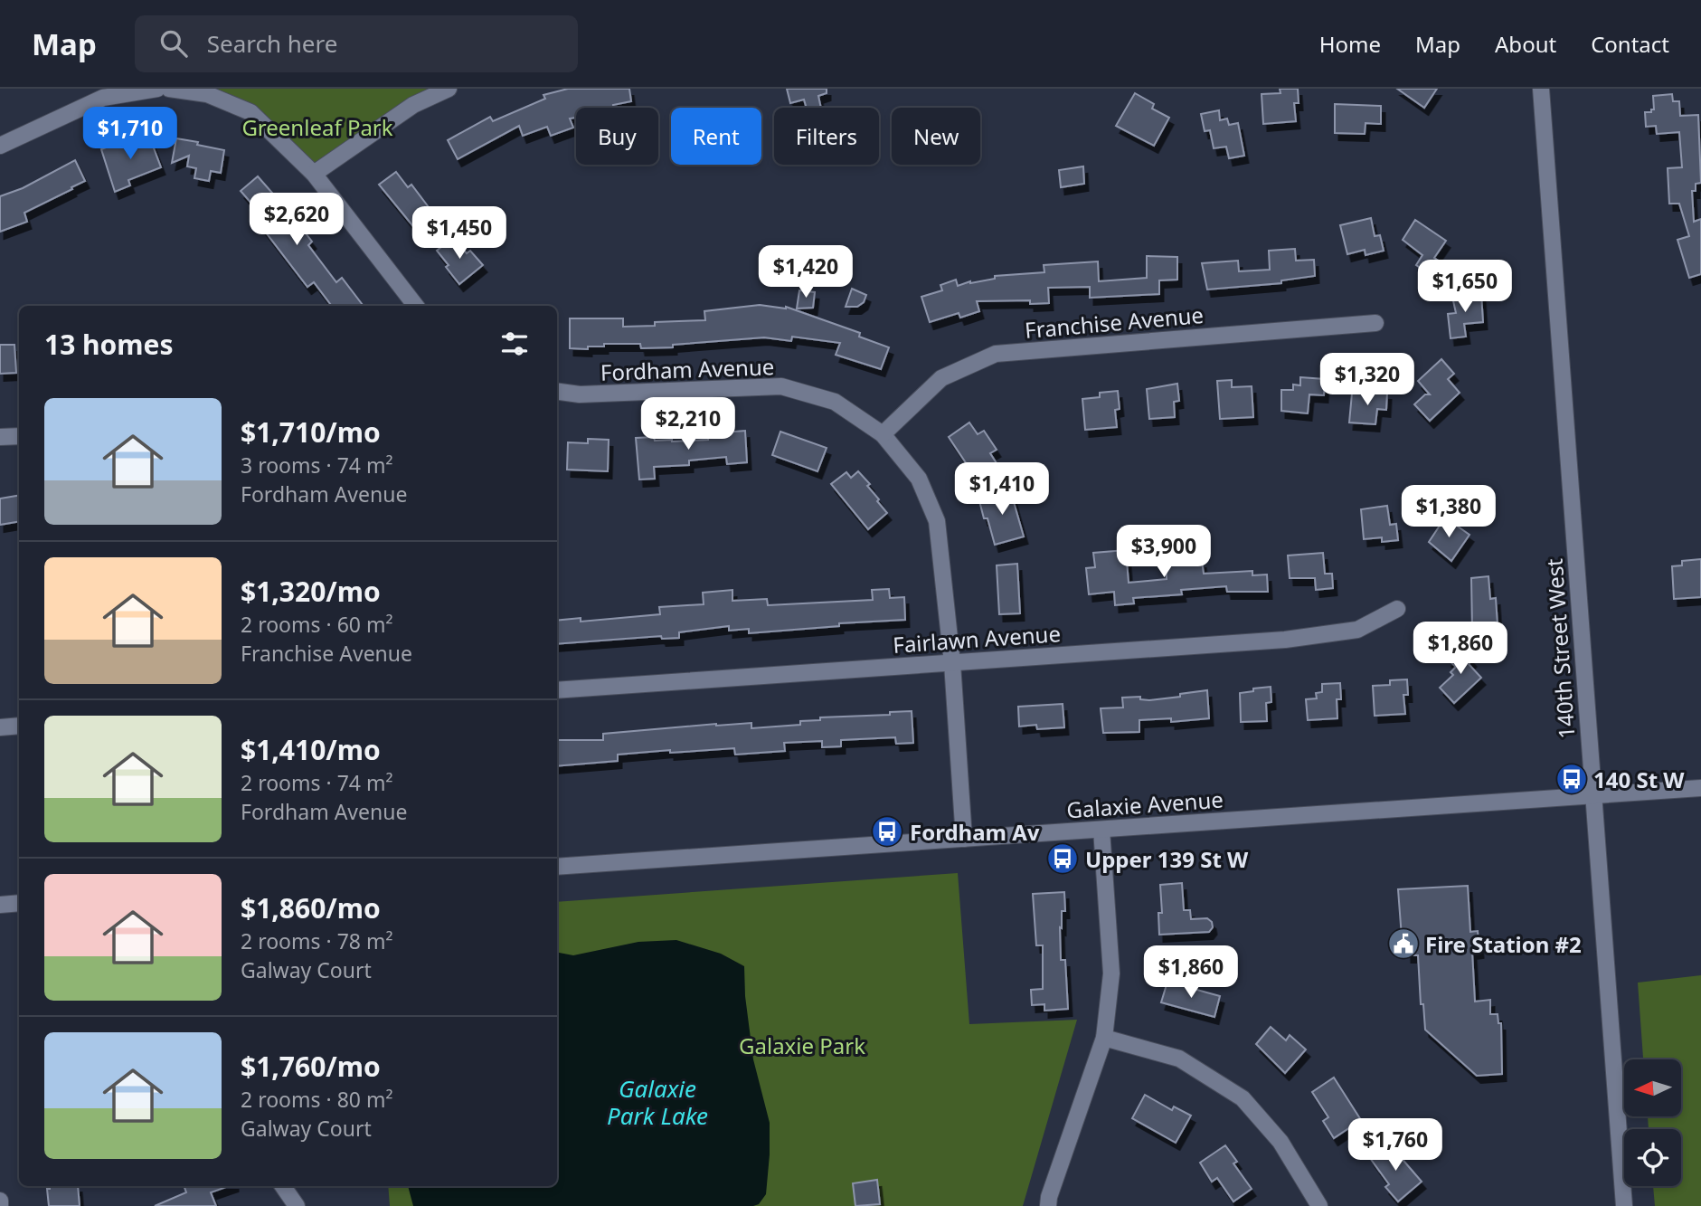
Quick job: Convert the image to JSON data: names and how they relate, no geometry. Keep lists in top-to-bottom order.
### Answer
{
  "streets": {
    "street": [
      "Franchise Avenue",
      "Fordham Avenue",
      "Fairlawn Avenue",
      "140th Street West",
      "Galaxie Avenue"
    ]
  },
  "crossings": [
    ["Franchise Avenue", "Fordham Avenue"],
    ["Fordham Avenue", "Fairlawn Avenue"],
    ["Fordham Avenue", "Galaxie Avenue"],
    ["140th Street West", "Galaxie Avenue"]
  ],
  "water": ["Galaxie Park Lake"],
  "parks": ["Greenleaf Park", "Galaxie Park"],
  "places": {
    "bus stop": ["140 St W", "Fordham Av", "Upper 139 St W"],
    "public building": ["Fire Station #2"]
  },
  "north": "left",
  "page": {
    "header": "Map",
    "search": "Search here",
    "nav": [
      "Home",
      "Map",
      "About",
      "Contact"
    ],
    "price": [
      "$1,710",
      "$2,620",
      "$1,450",
      "$1,420",
      "$1,650",
      "$1,320",
      "$2,210",
      "$1,410",
      "$1,380",
      "$3,900",
      "$1,860",
      "$1,860",
      "$1,760"
    ],
    "chip": [
      "Buy",
      "Rent",
      "Filters",
      "New"
    ],
    "heading": "13 homes",
    "list": [
      {
        "name": "$1,710/mo",
        "note": "3 rooms · 74 m² · Fordham Avenue"
      },
      {
        "name": "$1,320/mo",
        "note": "2 rooms · 60 m² · Franchise Avenue"
      },
      {
        "name": "$1,410/mo",
        "note": "2 rooms · 74 m² · Fordham Avenue"
      },
      {
        "name": "$1,860/mo",
        "note": "2 rooms · 78 m² · Galway Court"
      },
      {
        "name": "$1,760/mo",
        "note": "2 rooms · 80 m² · Galway Court"
      }
    ]
  }
}
